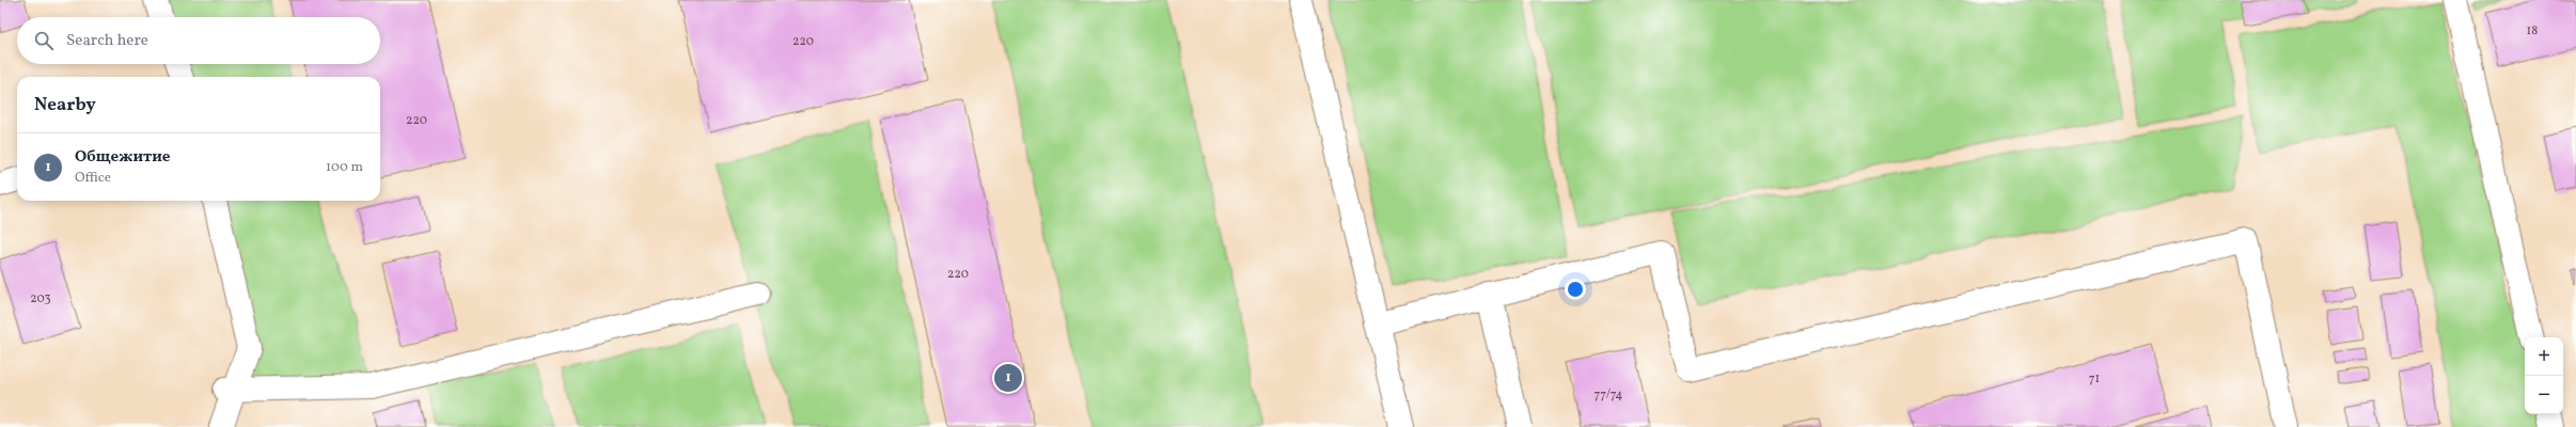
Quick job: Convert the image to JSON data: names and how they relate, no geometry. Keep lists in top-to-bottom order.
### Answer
{
  "house_numbers": [
    "18",
    "220",
    "220",
    "220",
    "203",
    "71",
    "77/74"
  ],
  "page": {
    "search": "Search here",
    "heading": "Nearby",
    "list": [
      {
        "mark": "1",
        "name": "Общежитие",
        "note": "Office",
        "value": "100 m"
      }
    ],
    "map_buttons": ["+", "−"],
    "pins": "1"
  }
}
